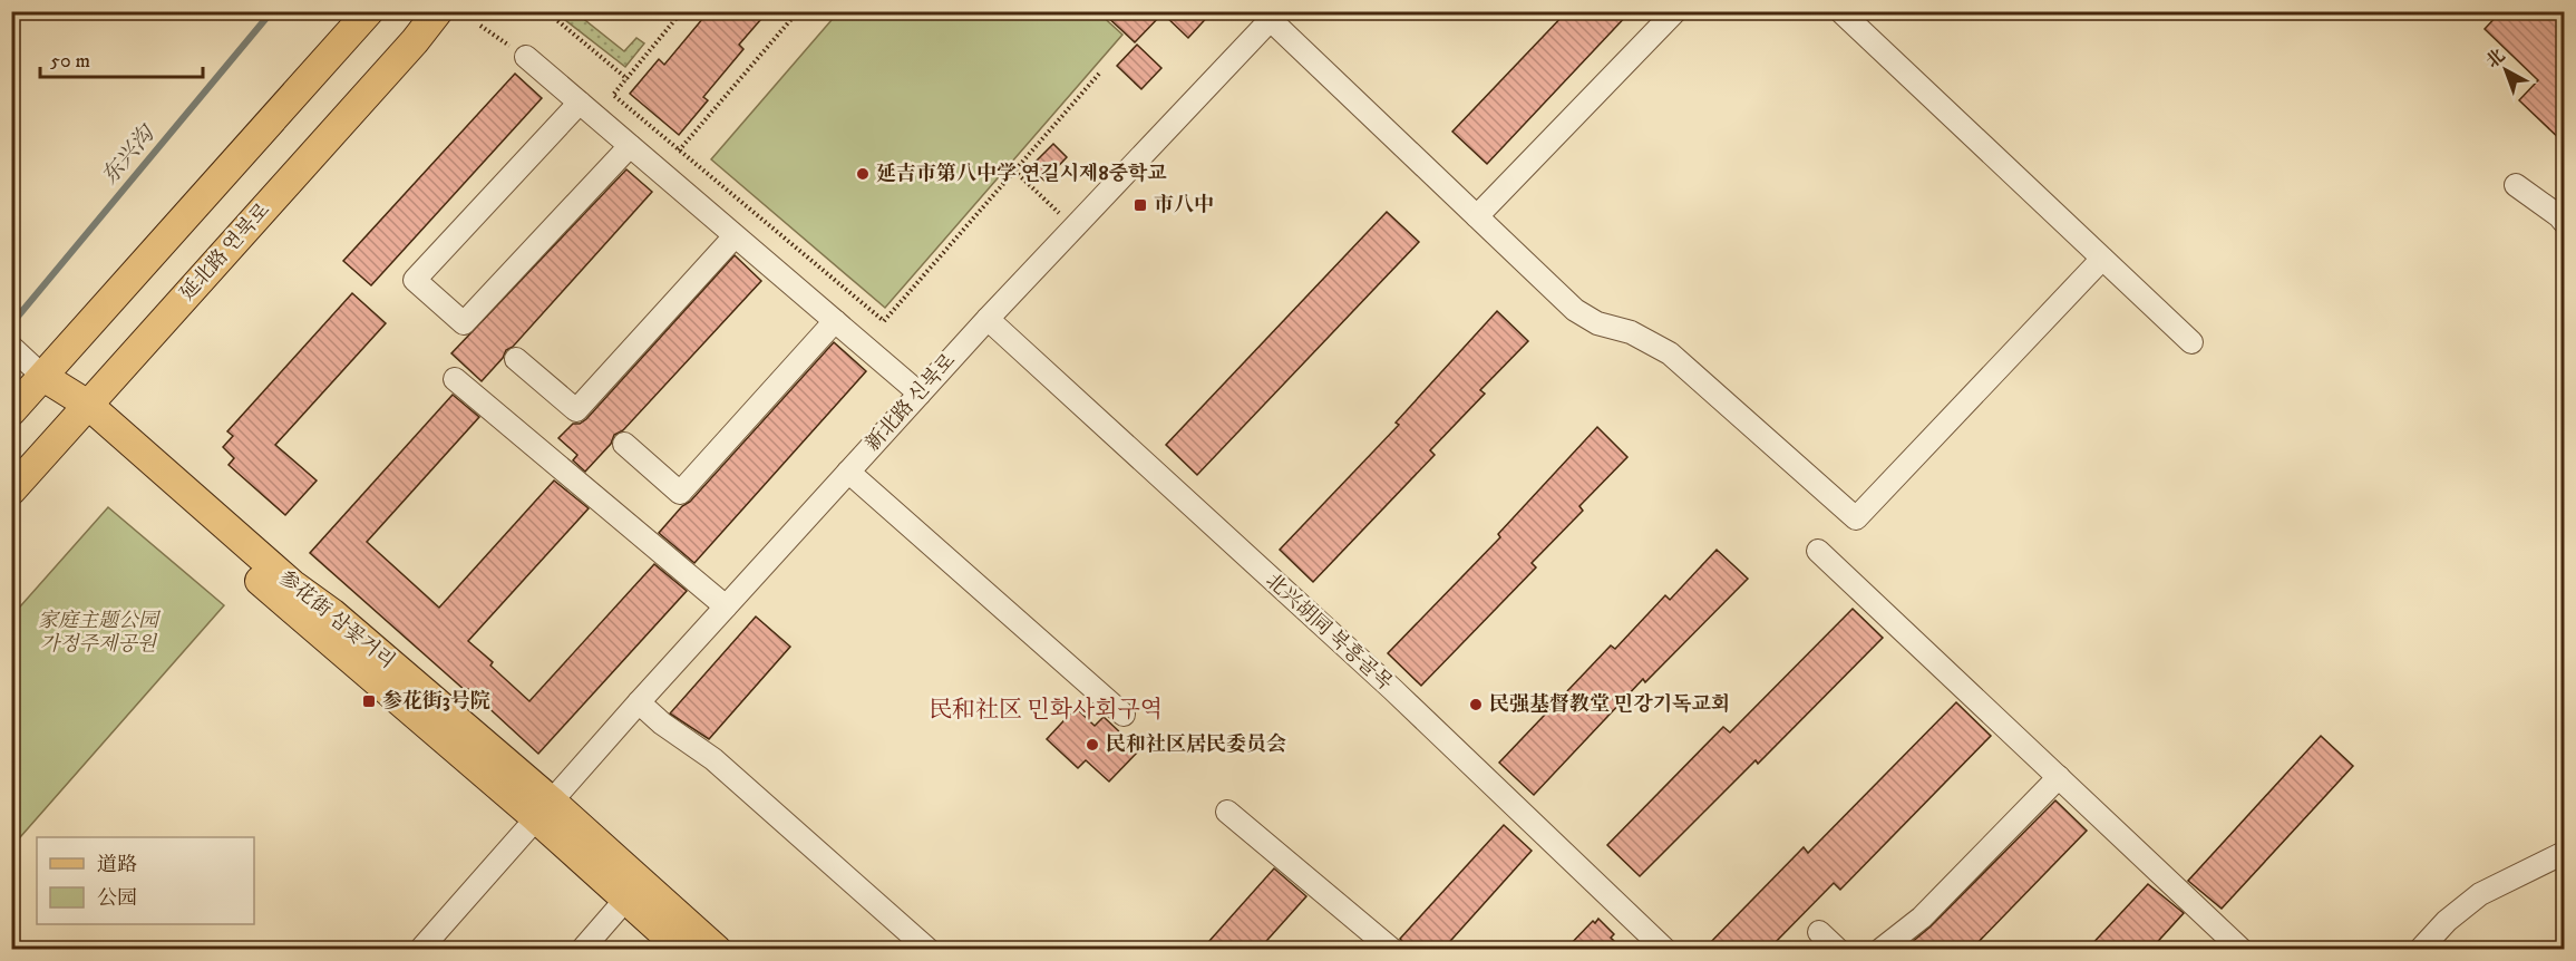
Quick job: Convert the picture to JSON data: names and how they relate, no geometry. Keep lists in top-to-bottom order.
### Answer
{
  "streets": {
    "main road": ["延北路 연북로", "参花街 삼꽃거리"],
    "street": ["新北路 신북로", "北兴胡同 북흥골목"]
  },
  "crossings": [
    ["延北路 연북로", "参花街 삼꽃거리"],
    ["新北路 신북로", "参花街 삼꽃거리"],
    ["新北路 신북로", "北兴胡同 북흥골목"]
  ],
  "districts": ["民和社区 민화사회구역"],
  "water": ["东兴沟"],
  "parks": ["家庭主题公园 가정주제공원"],
  "places": {
    "other": ["延吉市第八中学 연길시제8중학교", "民强基督教堂 민강기독교회", "民和社区居民委员会"],
    "transit": ["市八中", "参花街3号院"]
  },
  "legend": ["道路", "公园"],
  "scale_bar": "50 m",
  "north": "top left"
}
